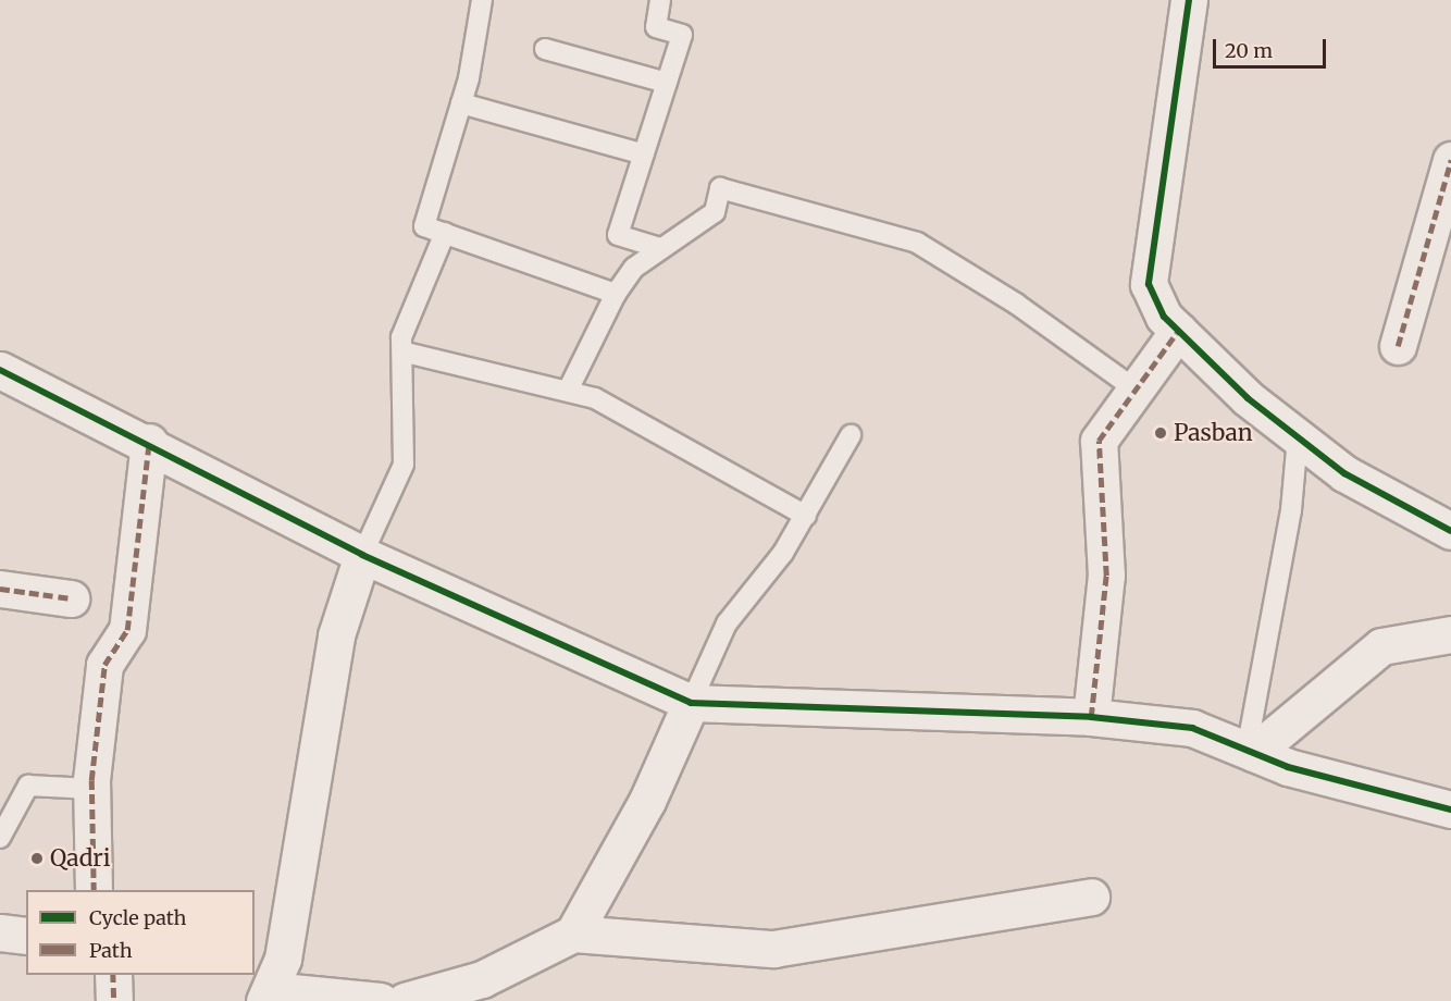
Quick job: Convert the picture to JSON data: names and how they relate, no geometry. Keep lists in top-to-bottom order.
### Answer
{
  "places": ["Pasban", "Qadri"],
  "legend": ["Cycle path", "Path"],
  "scale_bar": "20 m"
}
